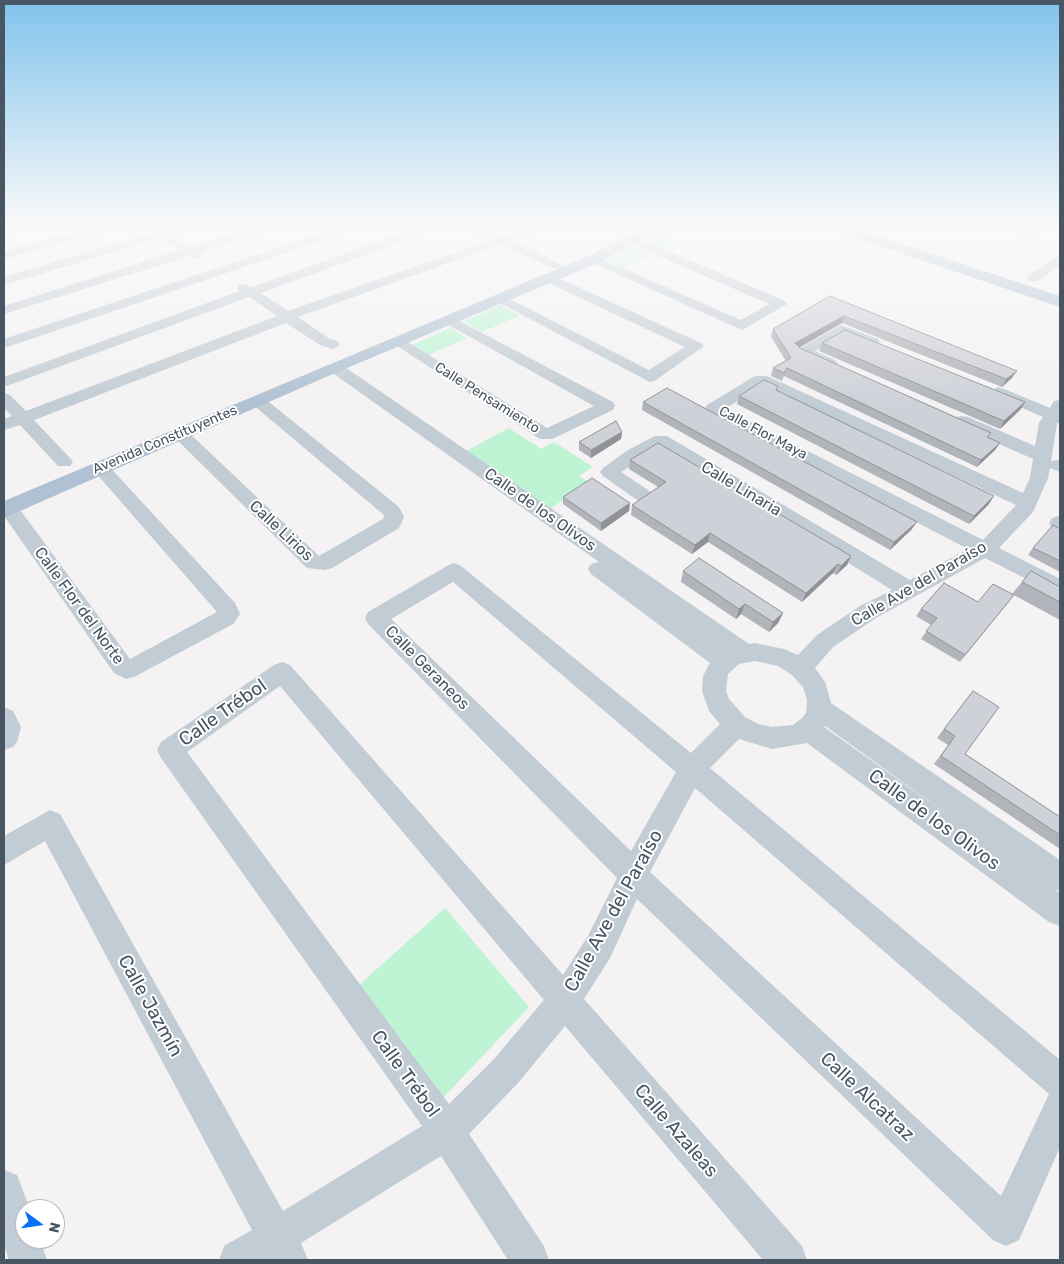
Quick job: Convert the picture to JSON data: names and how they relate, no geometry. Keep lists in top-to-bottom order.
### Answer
{
  "streets": {
    "main road": ["Avenida Constituyentes"],
    "street": [
      "Calle Pensamiento",
      "Calle Flor Maya",
      "Calle Linaria",
      "Calle de los Olivos",
      "Calle Lirios",
      "Calle Ave del Paraíso",
      "Calle Flor del Norte",
      "Calle Geraneos",
      "Calle Trébol",
      "Calle Jazmín",
      "Calle Alcatraz",
      "Calle Azaleas"
    ]
  },
  "crossings": [
    ["Calle Pensamiento", "Avenida Constituyentes"],
    ["Calle Flor Maya", "Calle Ave del Paraíso"],
    ["Avenida Constituyentes", "Calle de los Olivos"],
    ["Avenida Constituyentes", "Calle Lirios"],
    ["Avenida Constituyentes", "Calle Flor del Norte"],
    ["Calle Linaria", "Calle Ave del Paraíso"],
    ["Calle de los Olivos", "Calle Ave del Paraíso"],
    ["Calle Ave del Paraíso", "Calle Geraneos"],
    ["Calle Ave del Paraíso", "Calle Trébol"],
    ["Calle Ave del Paraíso", "Calle Jazmín"],
    ["Calle Ave del Paraíso", "Calle Alcatraz"],
    ["Calle Ave del Paraíso", "Calle Azaleas"],
    ["Calle Geraneos", "Calle Alcatraz"],
    ["Calle Trébol", "Calle Azaleas"]
  ],
  "north": "right"
}
